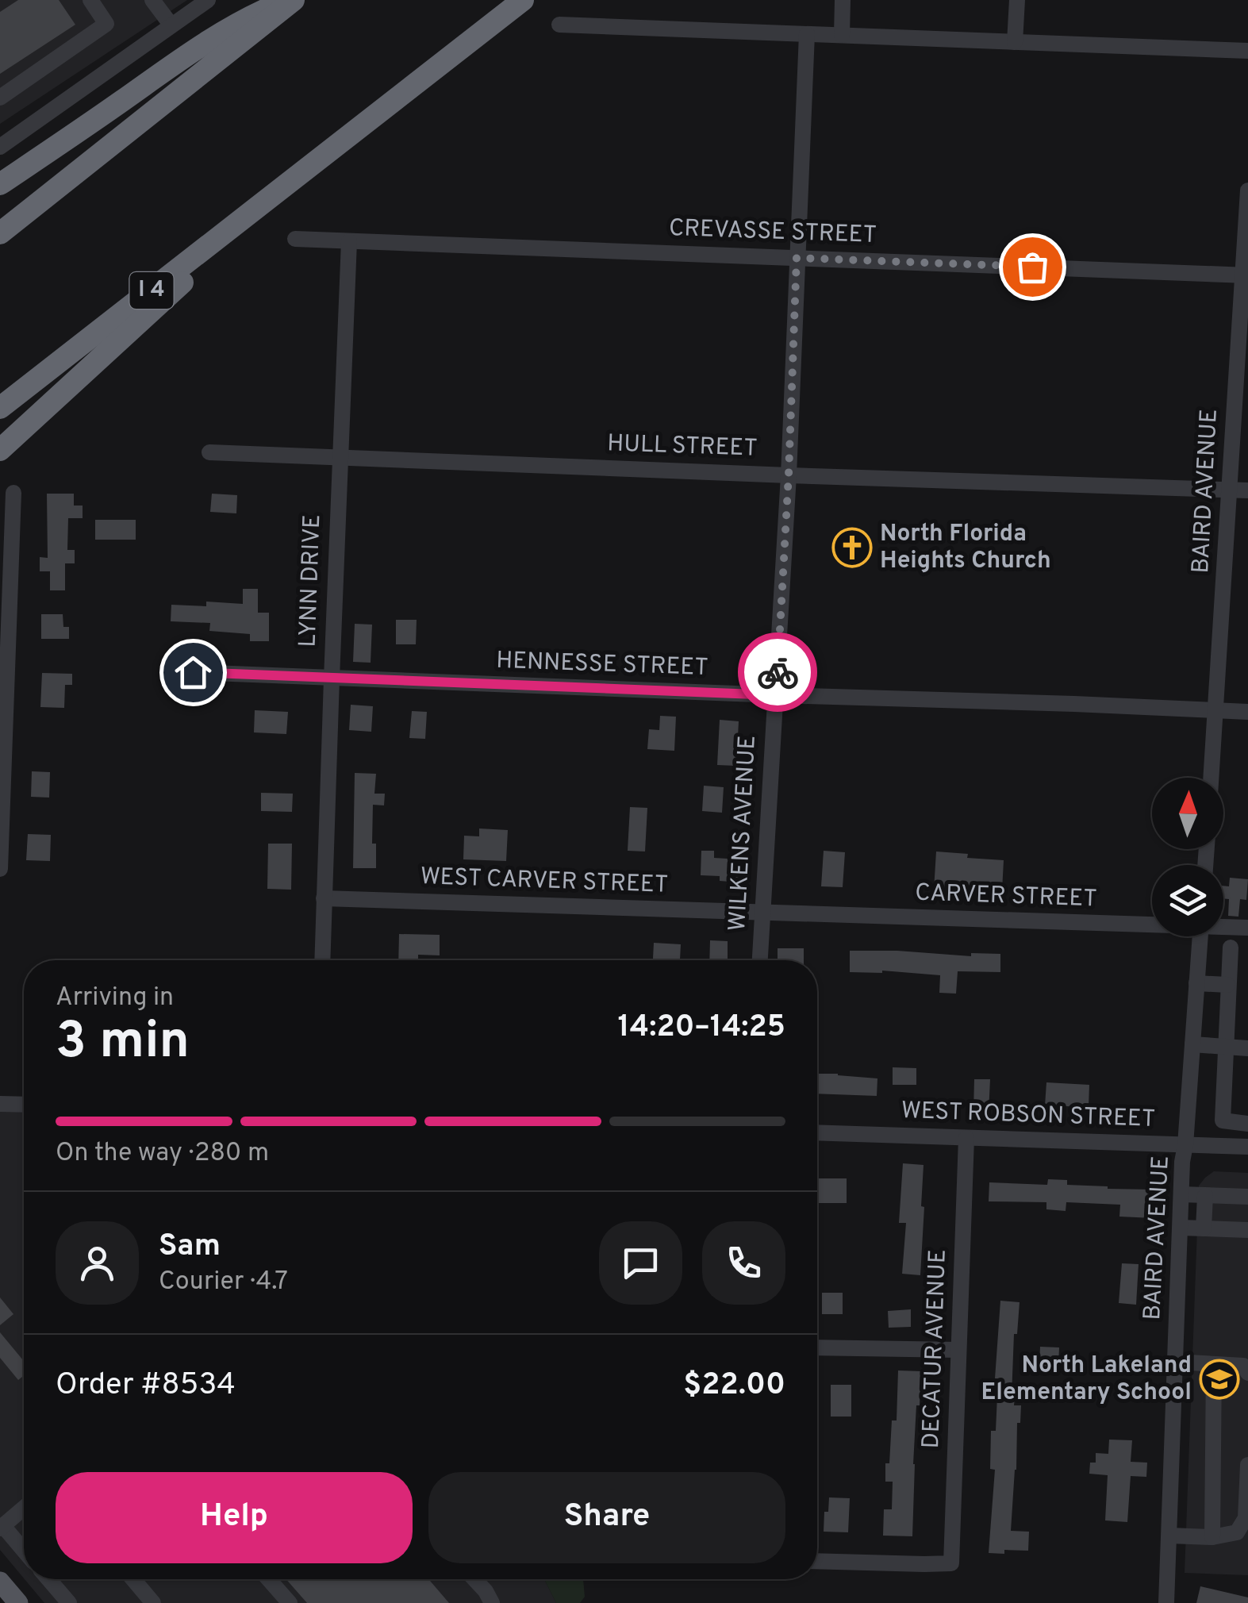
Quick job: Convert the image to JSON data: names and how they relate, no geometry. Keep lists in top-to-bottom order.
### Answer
{
  "streets": {
    "highway": ["I 4"],
    "street": [
      "CREVASSE STREET",
      "HULL STREET",
      "BAIRD AVENUE",
      "LYNN DRIVE",
      "HENNESSE STREET",
      "WILKENS AVENUE",
      "WEST CARVER STREET",
      "CARVER STREET",
      "WEST ROBSON STREET",
      "DECATUR AVENUE"
    ]
  },
  "crossings": [
    ["CREVASSE STREET", "BAIRD AVENUE"],
    ["CREVASSE STREET", "LYNN DRIVE"],
    ["CREVASSE STREET", "WILKENS AVENUE"],
    ["HULL STREET", "BAIRD AVENUE"],
    ["HULL STREET", "LYNN DRIVE"],
    ["HULL STREET", "WILKENS AVENUE"],
    ["BAIRD AVENUE", "HENNESSE STREET"],
    ["BAIRD AVENUE", "WEST ROBSON STREET"],
    ["LYNN DRIVE", "HENNESSE STREET"],
    ["LYNN DRIVE", "WEST CARVER STREET"],
    ["HENNESSE STREET", "WILKENS AVENUE"],
    ["WILKENS AVENUE", "WEST CARVER STREET"],
    ["WILKENS AVENUE", "CARVER STREET"],
    ["WEST CARVER STREET", "CARVER STREET"],
    ["WEST ROBSON STREET", "DECATUR AVENUE"]
  ],
  "places": {
    "church": ["North Florida Heights Church"],
    "school or university": ["North Lakeland Elementary School"]
  },
  "north": "top",
  "page": {
    "heading": ["3 min", "Arriving in", "14:20–14:25"],
    "panel": [
      "Sam",
      "Courier · 4.7",
      "Order #8534",
      "$22.00"
    ],
    "bar": "On the way · 280 m",
    "buttons": ["Help", "Share"]
  }
}
